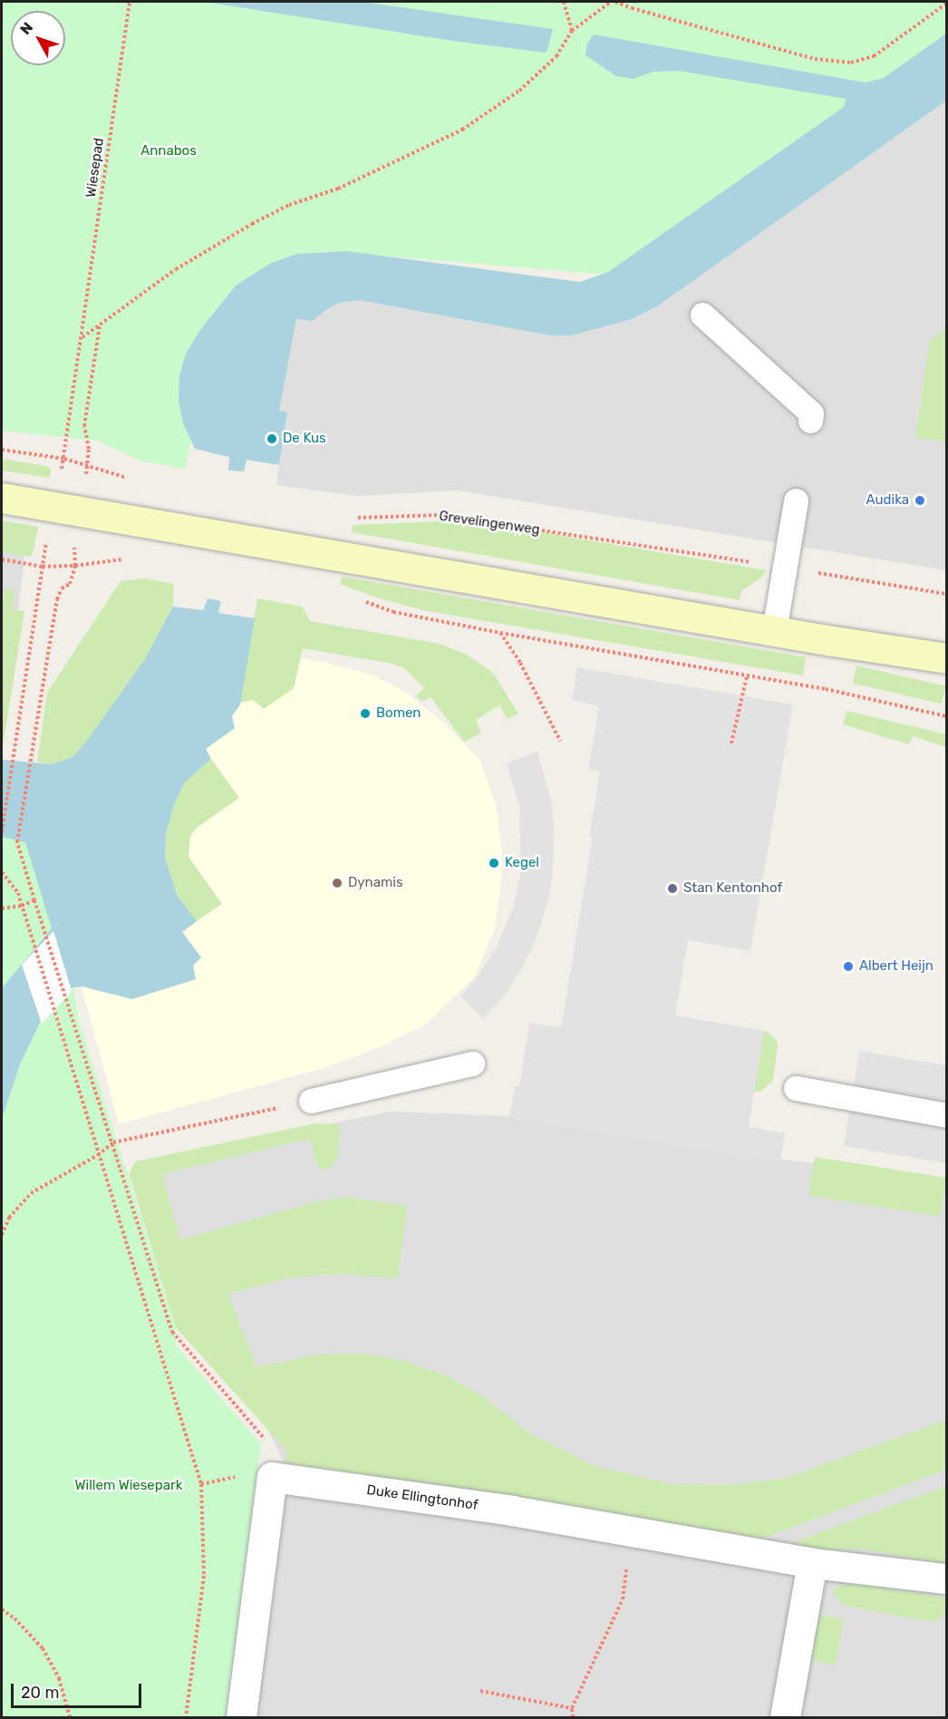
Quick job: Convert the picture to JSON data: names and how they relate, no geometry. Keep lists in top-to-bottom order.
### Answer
{
  "streets": {
    "street": ["Duke Ellingtonhof"],
    "path": ["Wiesepad", "Grevelingenweg"]
  },
  "parks": ["Annabos", "Willem Wiesepark"],
  "places": [
    "De Kus",
    "Audika",
    "Bomen",
    "Kegel",
    "Dynamis",
    "Stan Kentonhof",
    "Albert Heijn"
  ],
  "scale_bar": "20 m",
  "north": "top left"
}
